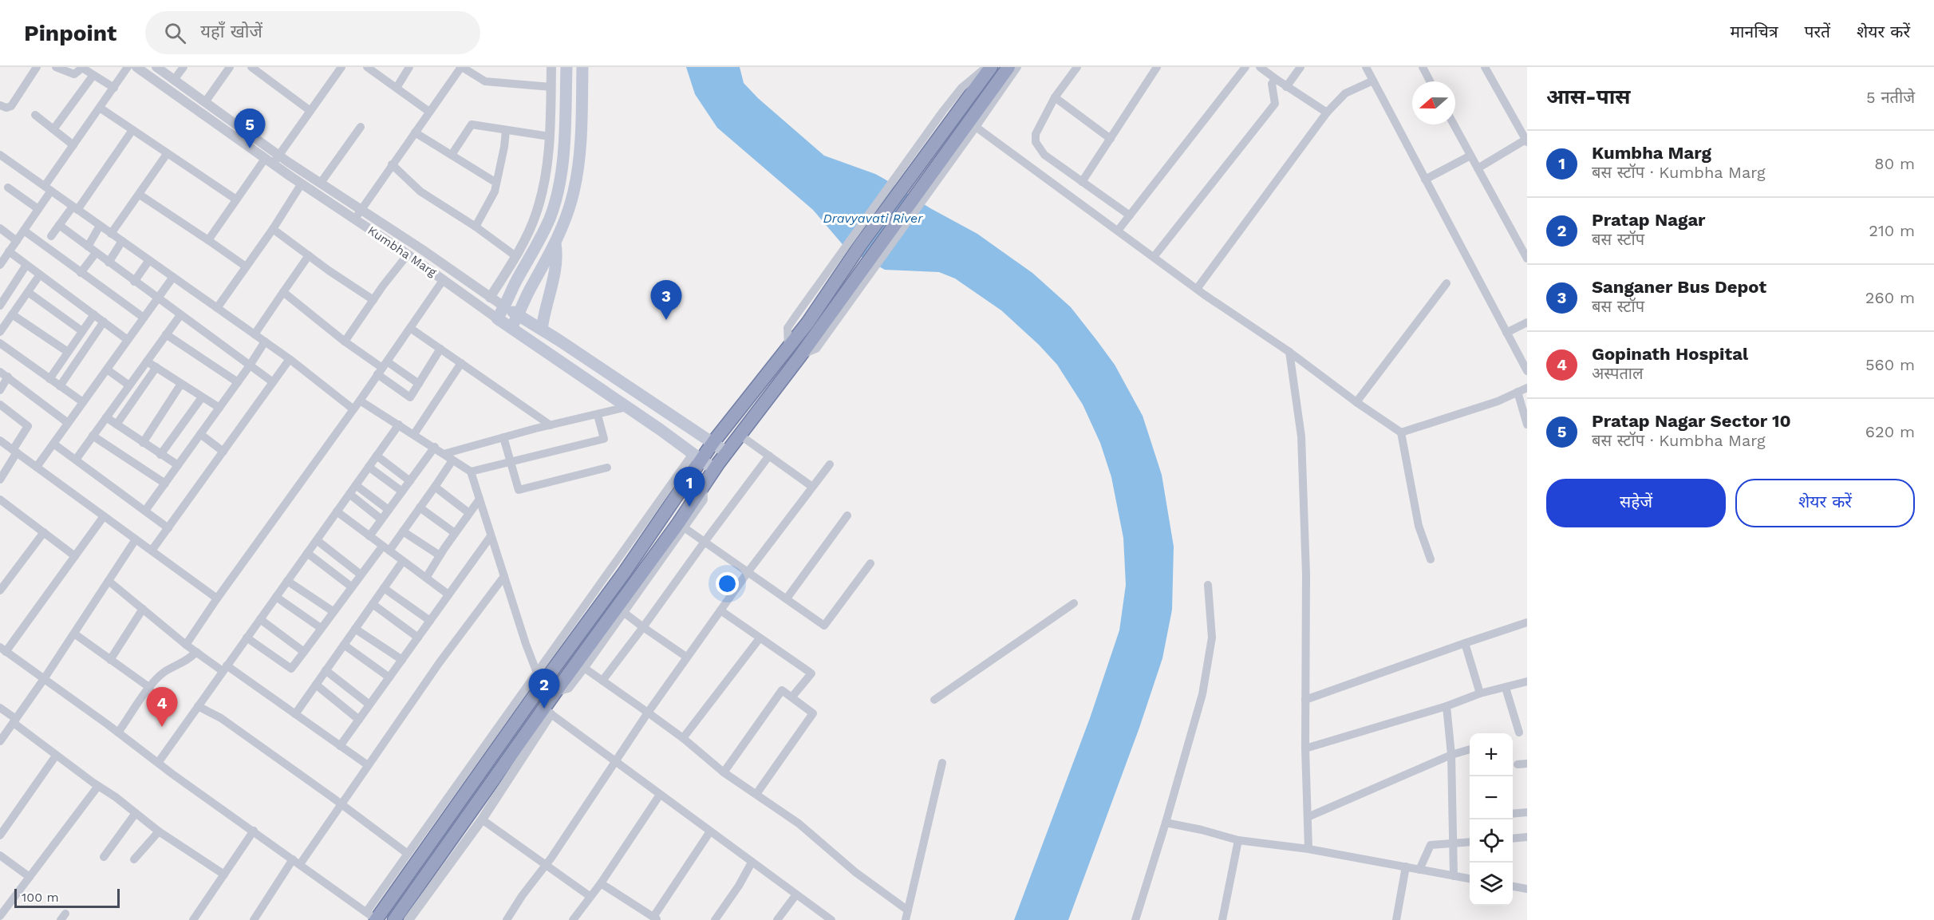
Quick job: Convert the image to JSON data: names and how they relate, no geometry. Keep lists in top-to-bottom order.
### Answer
{
  "streets": {
    "main road": ["Kumbha Marg"]
  },
  "water": ["Dravyavati River"],
  "scale_bar": "100 m",
  "north": "left",
  "page": {
    "header": "Pinpoint",
    "search": "यहाँ खोजें",
    "nav": ["मानचित्र", "परतें", "शेयर करें"],
    "heading": ["आस-पास", "5 नतीजे"],
    "pins": [
      "5",
      "3",
      "1",
      "2",
      "4"
    ],
    "list": [
      {
        "mark": "1",
        "name": "Kumbha Marg",
        "note": "बस स्टॉप · Kumbha Marg",
        "value": "80 m"
      },
      {
        "mark": "2",
        "name": "Pratap Nagar",
        "note": "बस स्टॉप",
        "value": "210 m"
      },
      {
        "mark": "3",
        "name": "Sanganer Bus Depot",
        "note": "बस स्टॉप",
        "value": "260 m"
      },
      {
        "mark": "4",
        "name": "Gopinath Hospital",
        "note": "अस्पताल",
        "value": "560 m"
      },
      {
        "mark": "5",
        "name": "Pratap Nagar Sector 10",
        "note": "बस स्टॉप · Kumbha Marg",
        "value": "620 m"
      }
    ],
    "buttons": ["सहेजें", "शेयर करें"],
    "map_buttons": ["+", "−"],
    "scale": "100 m"
  }
}
